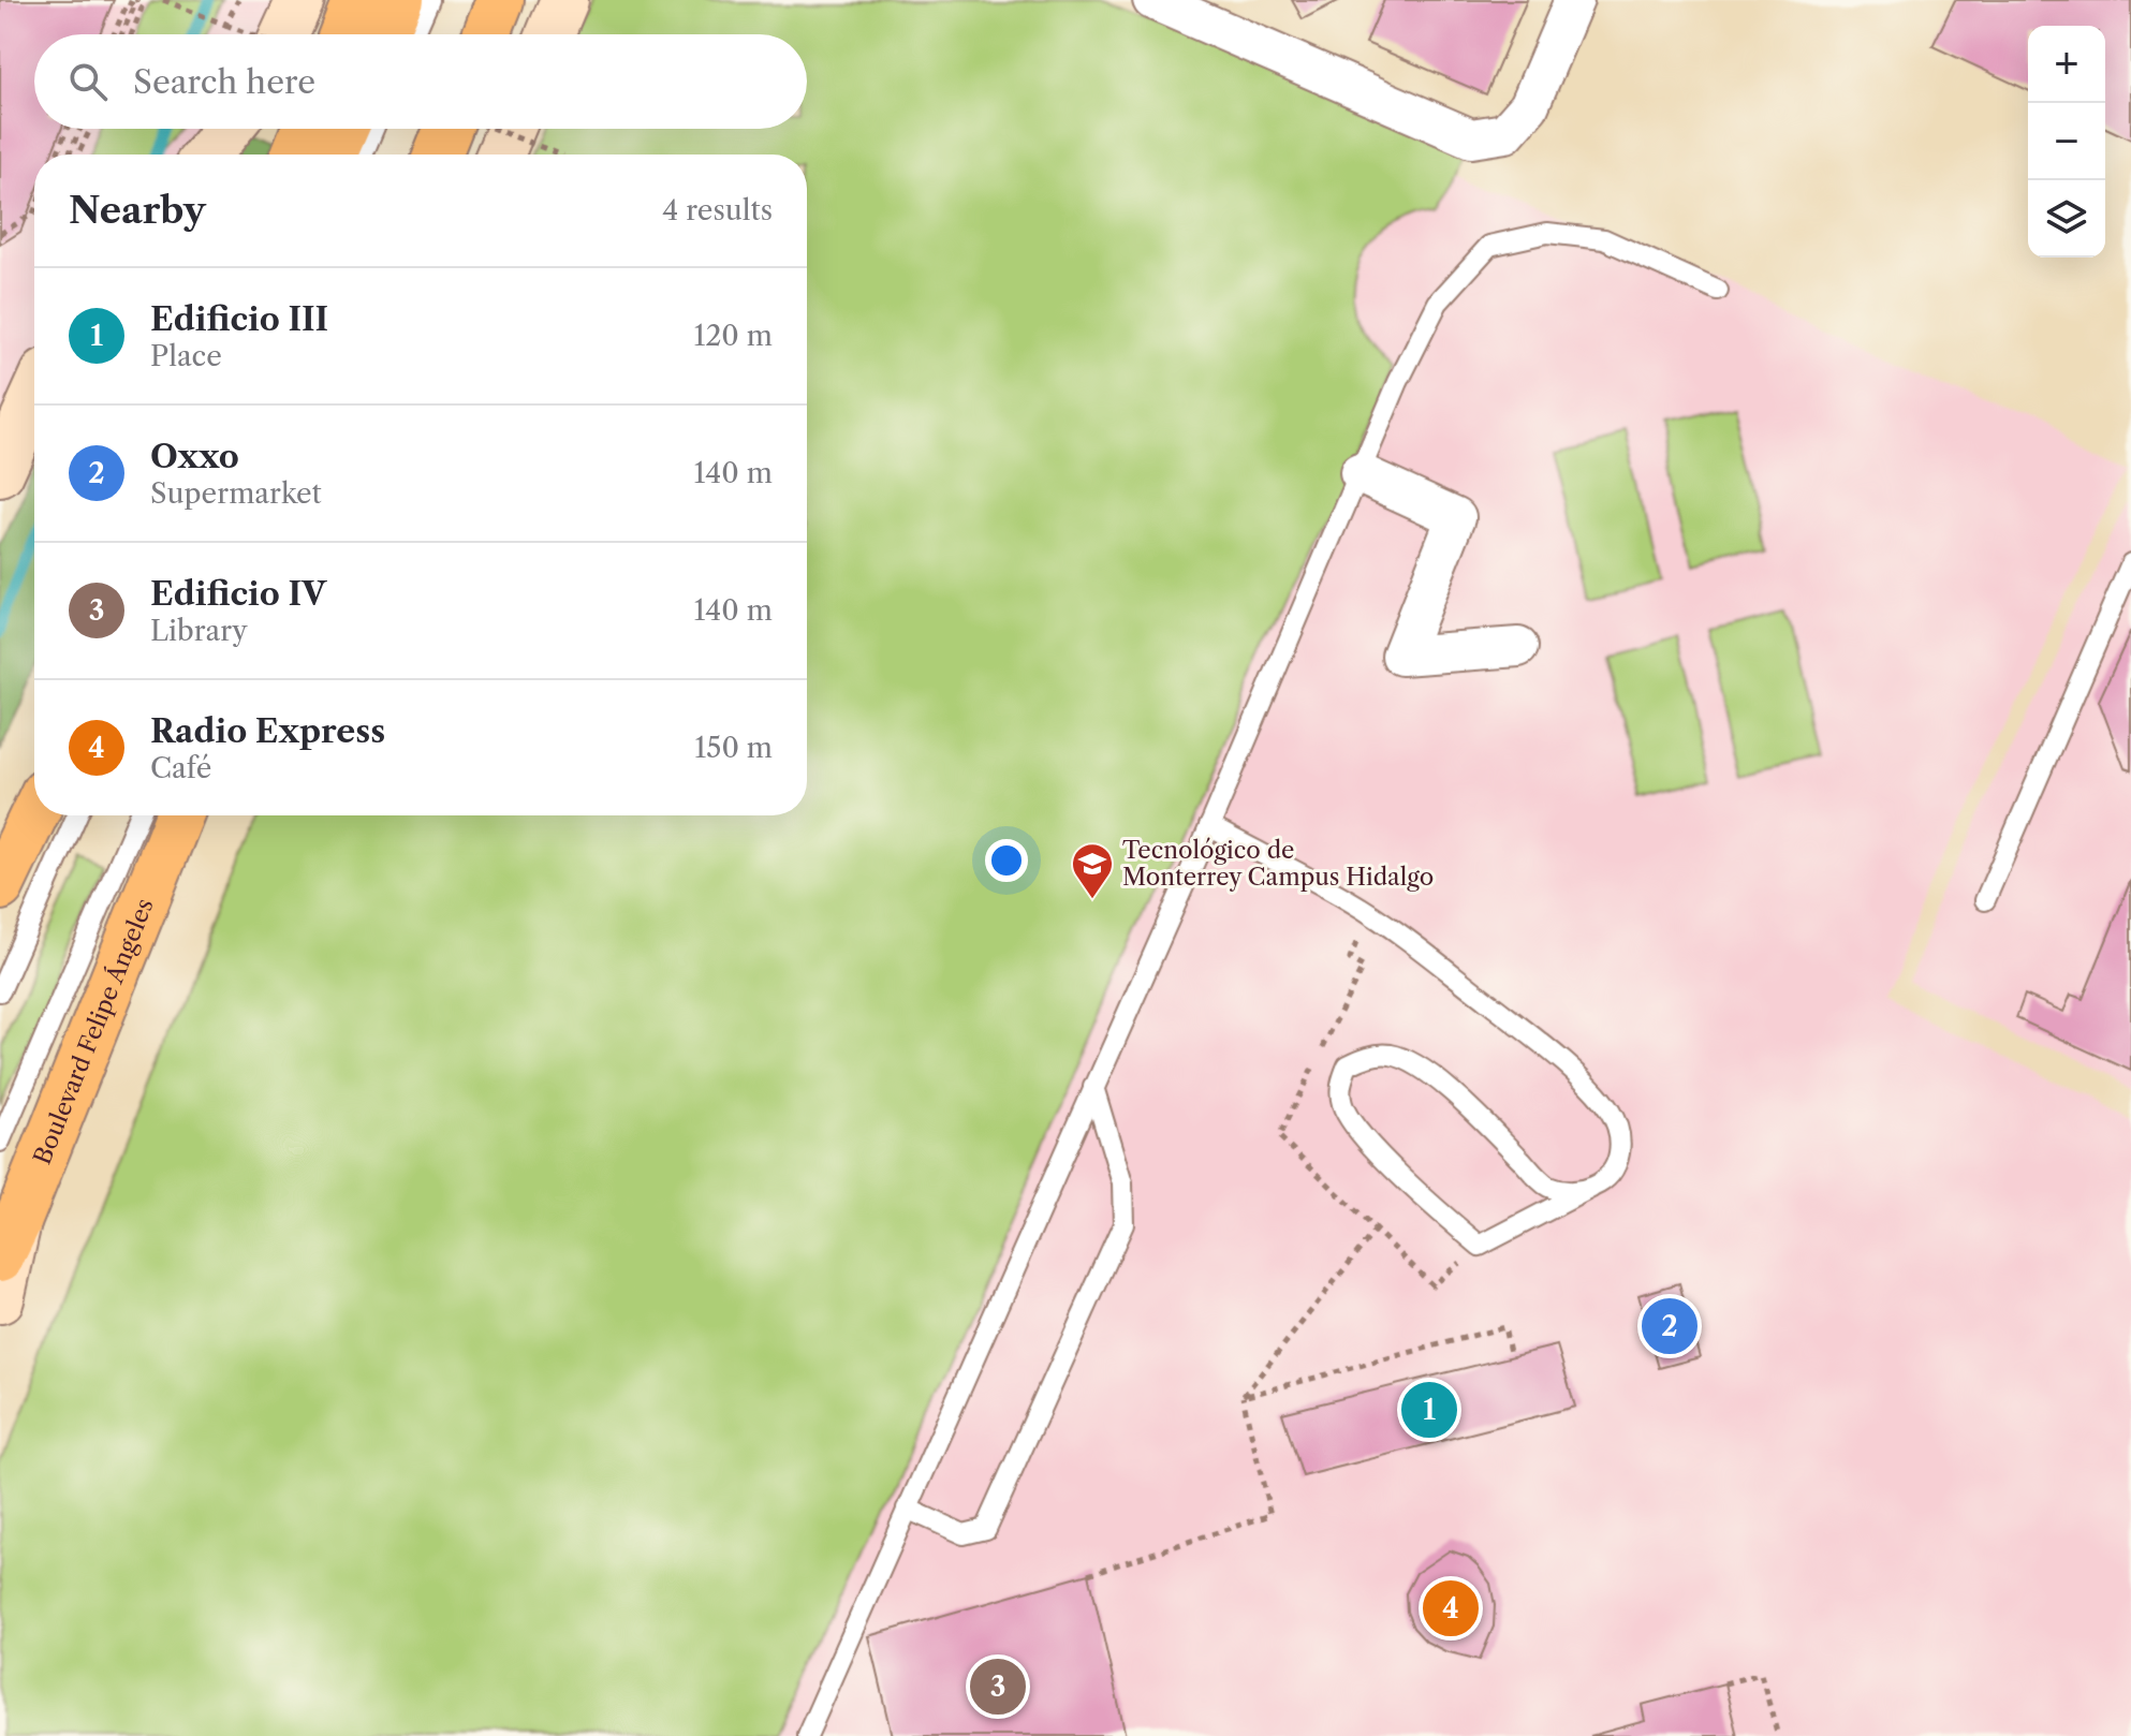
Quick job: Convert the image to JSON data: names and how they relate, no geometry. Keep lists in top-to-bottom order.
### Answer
{
  "streets": {
    "highway": ["Boulevard Felipe Ángeles"]
  },
  "places": {
    "school or university": ["Tecnológico de Monterrey Campus Hidalgo"]
  },
  "page": {
    "map_buttons": ["+", "−"],
    "search": "Search here",
    "heading": ["Nearby", "4 results"],
    "list": [
      {
        "mark": "1",
        "name": "Edificio III",
        "note": "Place",
        "value": "120 m"
      },
      {
        "mark": "2",
        "name": "Oxxo",
        "note": "Supermarket",
        "value": "140 m"
      },
      {
        "mark": "3",
        "name": "Edificio IV",
        "note": "Library",
        "value": "140 m"
      },
      {
        "mark": "4",
        "name": "Radio Express",
        "note": "Café",
        "value": "150 m"
      }
    ],
    "pins": [
      "2",
      "1",
      "4",
      "3"
    ]
  }
}
